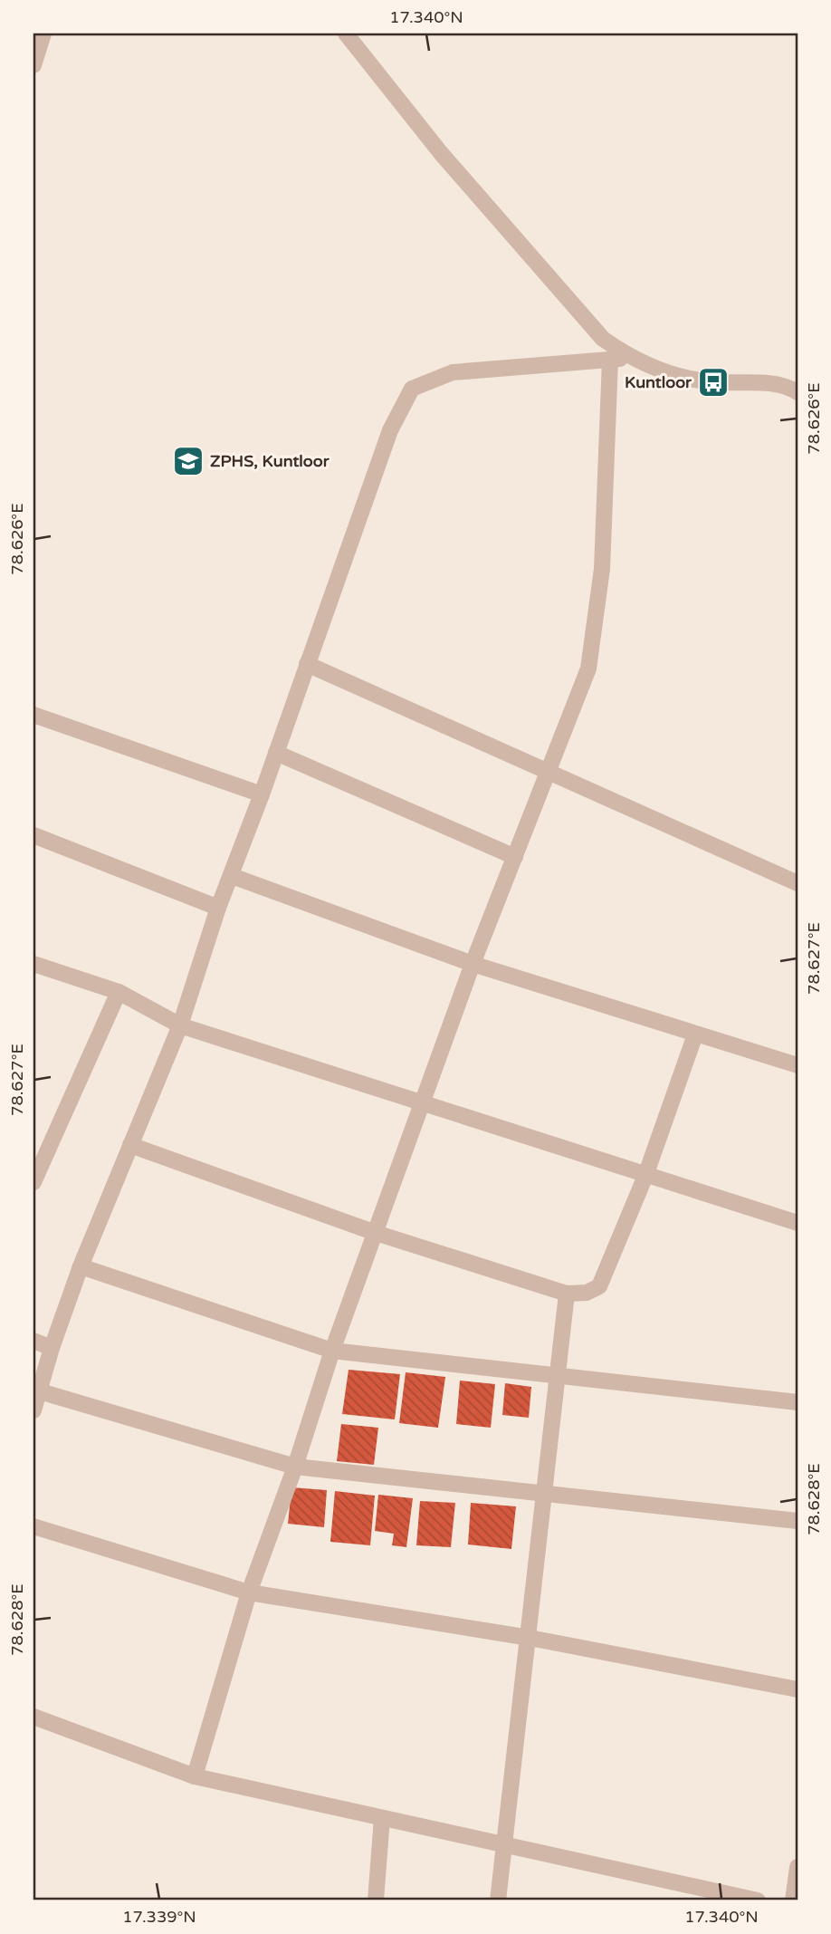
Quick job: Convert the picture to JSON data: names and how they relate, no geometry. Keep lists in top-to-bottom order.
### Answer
{
  "places": {
    "bus stop": ["Kuntloor"],
    "school or university": ["ZPHS, Kuntloor"]
  },
  "coordinates": [
    "17.340°N",
    "78.626°E",
    "78.627°E",
    "78.628°E",
    "17.339°N"
  ]
}
